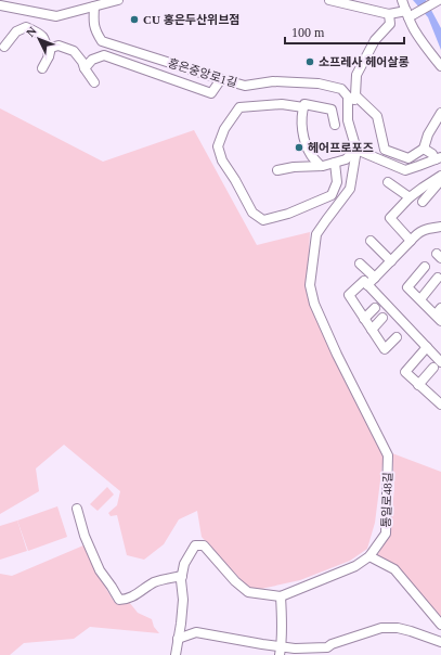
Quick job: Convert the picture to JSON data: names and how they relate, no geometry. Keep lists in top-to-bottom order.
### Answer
{
  "streets": {
    "street": ["홍은중앙로1길", "통일로48길"]
  },
  "crossings": [
    ["홍은중앙로1길", "통일로48길"]
  ],
  "places": ["CU 홍은두산위브점", "소프레사 헤어살롱", "헤어프로포즈"],
  "scale_bar": "100 m",
  "north": "top left"
}
